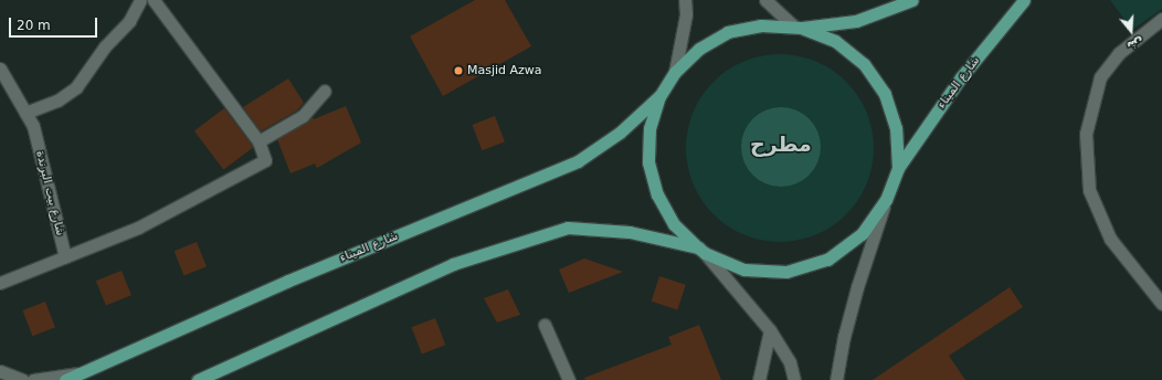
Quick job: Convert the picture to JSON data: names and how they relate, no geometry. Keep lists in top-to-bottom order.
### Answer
{
  "streets": {
    "main road": ["شارع الميناء"],
    "street": ["شارع بيت البرندة"]
  },
  "districts": ["مطرح"],
  "places": ["Masjid Azwa"],
  "scale_bar": "20 m",
  "north": "bottom"
}
